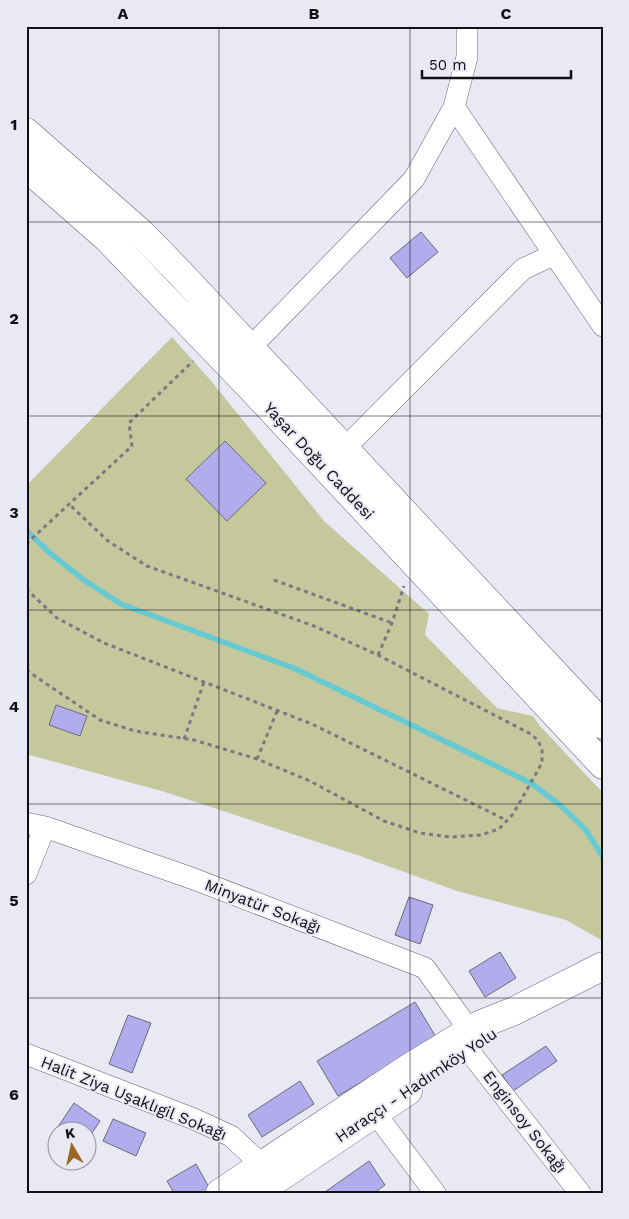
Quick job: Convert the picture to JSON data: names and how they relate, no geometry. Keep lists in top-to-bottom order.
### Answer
{
  "streets": {
    "street": [
      "Yaşar Doğu Caddesi",
      "Minyatür Sokağı",
      "Haraççı - Hadımköy Yolu",
      "Halit Ziya Uşaklıgil Sokağı",
      "Enginsoy Sokağı"
    ]
  },
  "crossings": [
    ["Minyatür Sokağı", "Haraççı - Hadımköy Yolu"],
    ["Minyatür Sokağı", "Enginsoy Sokağı"],
    ["Haraççı - Hadımköy Yolu", "Halit Ziya Uşaklıgil Sokağı"],
    ["Haraççı - Hadımköy Yolu", "Enginsoy Sokağı"]
  ],
  "scale_bar": "50 m",
  "north": "top",
  "grid": {
    "columns": ["A", "B", "C"],
    "rows": [
      "1",
      "2",
      "3",
      "4",
      "5",
      "6"
    ]
  }
}
